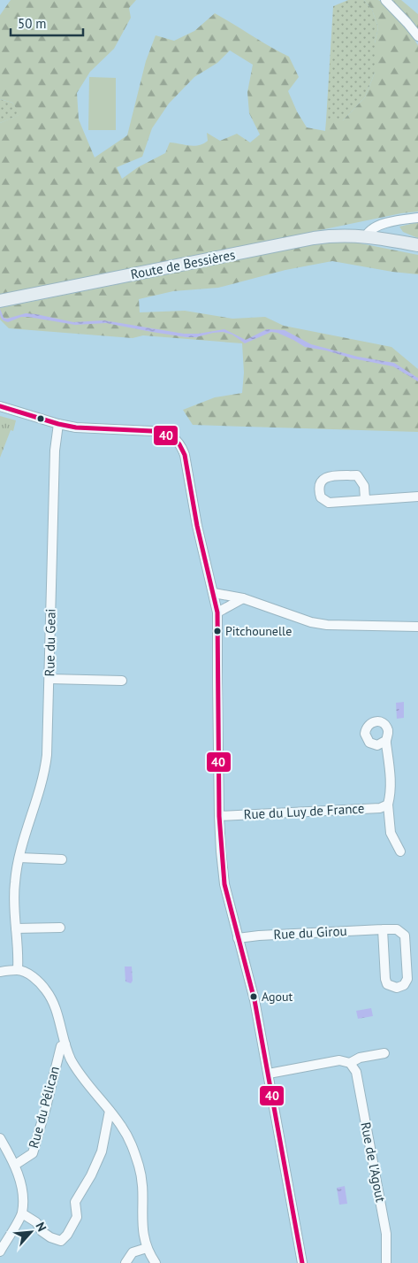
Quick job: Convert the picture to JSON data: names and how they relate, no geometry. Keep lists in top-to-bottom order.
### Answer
{
  "streets": {
    "main road": ["Route de Bessières"],
    "street": [
      "Rue du Geai",
      "Rue du Luy de France",
      "Rue du Girou",
      "Rue du Pélican",
      "Rue de l'Agout"
    ]
  },
  "places": ["Pitchounelle", "Agout"],
  "lines": ["transit line 40"],
  "scale_bar": "50 m",
  "north": "top right"
}
